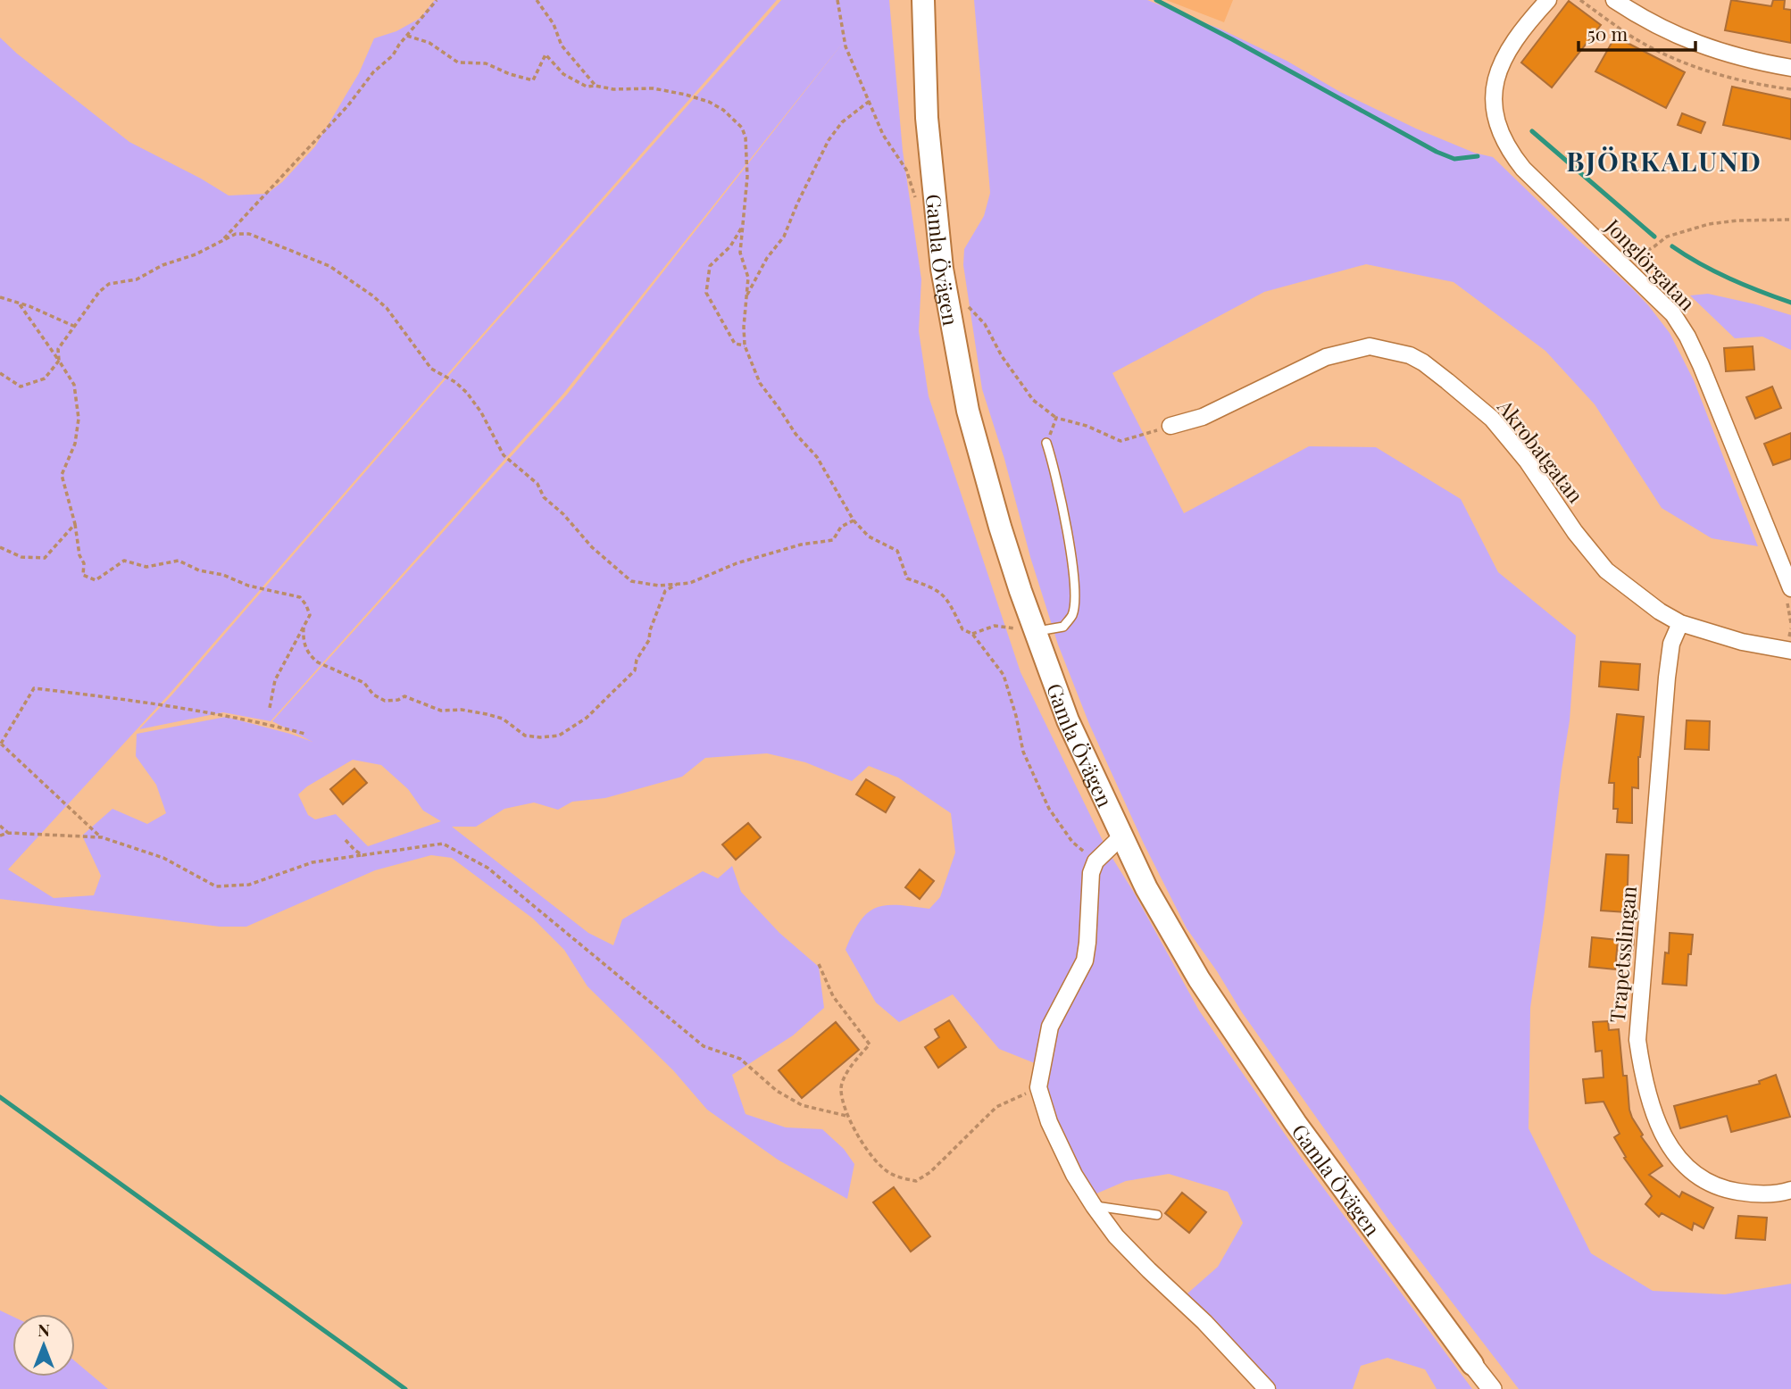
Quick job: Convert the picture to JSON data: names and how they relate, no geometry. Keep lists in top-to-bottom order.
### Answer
{
  "streets": {
    "main road": ["Gamla Övägen"],
    "street": ["Jonglörgatan", "Akrobatgatan", "Trapetsslingan"]
  },
  "crossings": [
    ["Akrobatgatan", "Trapetsslingan"]
  ],
  "districts": ["BJÖRKALUND"],
  "scale_bar": "50 m",
  "north": "top"
}
